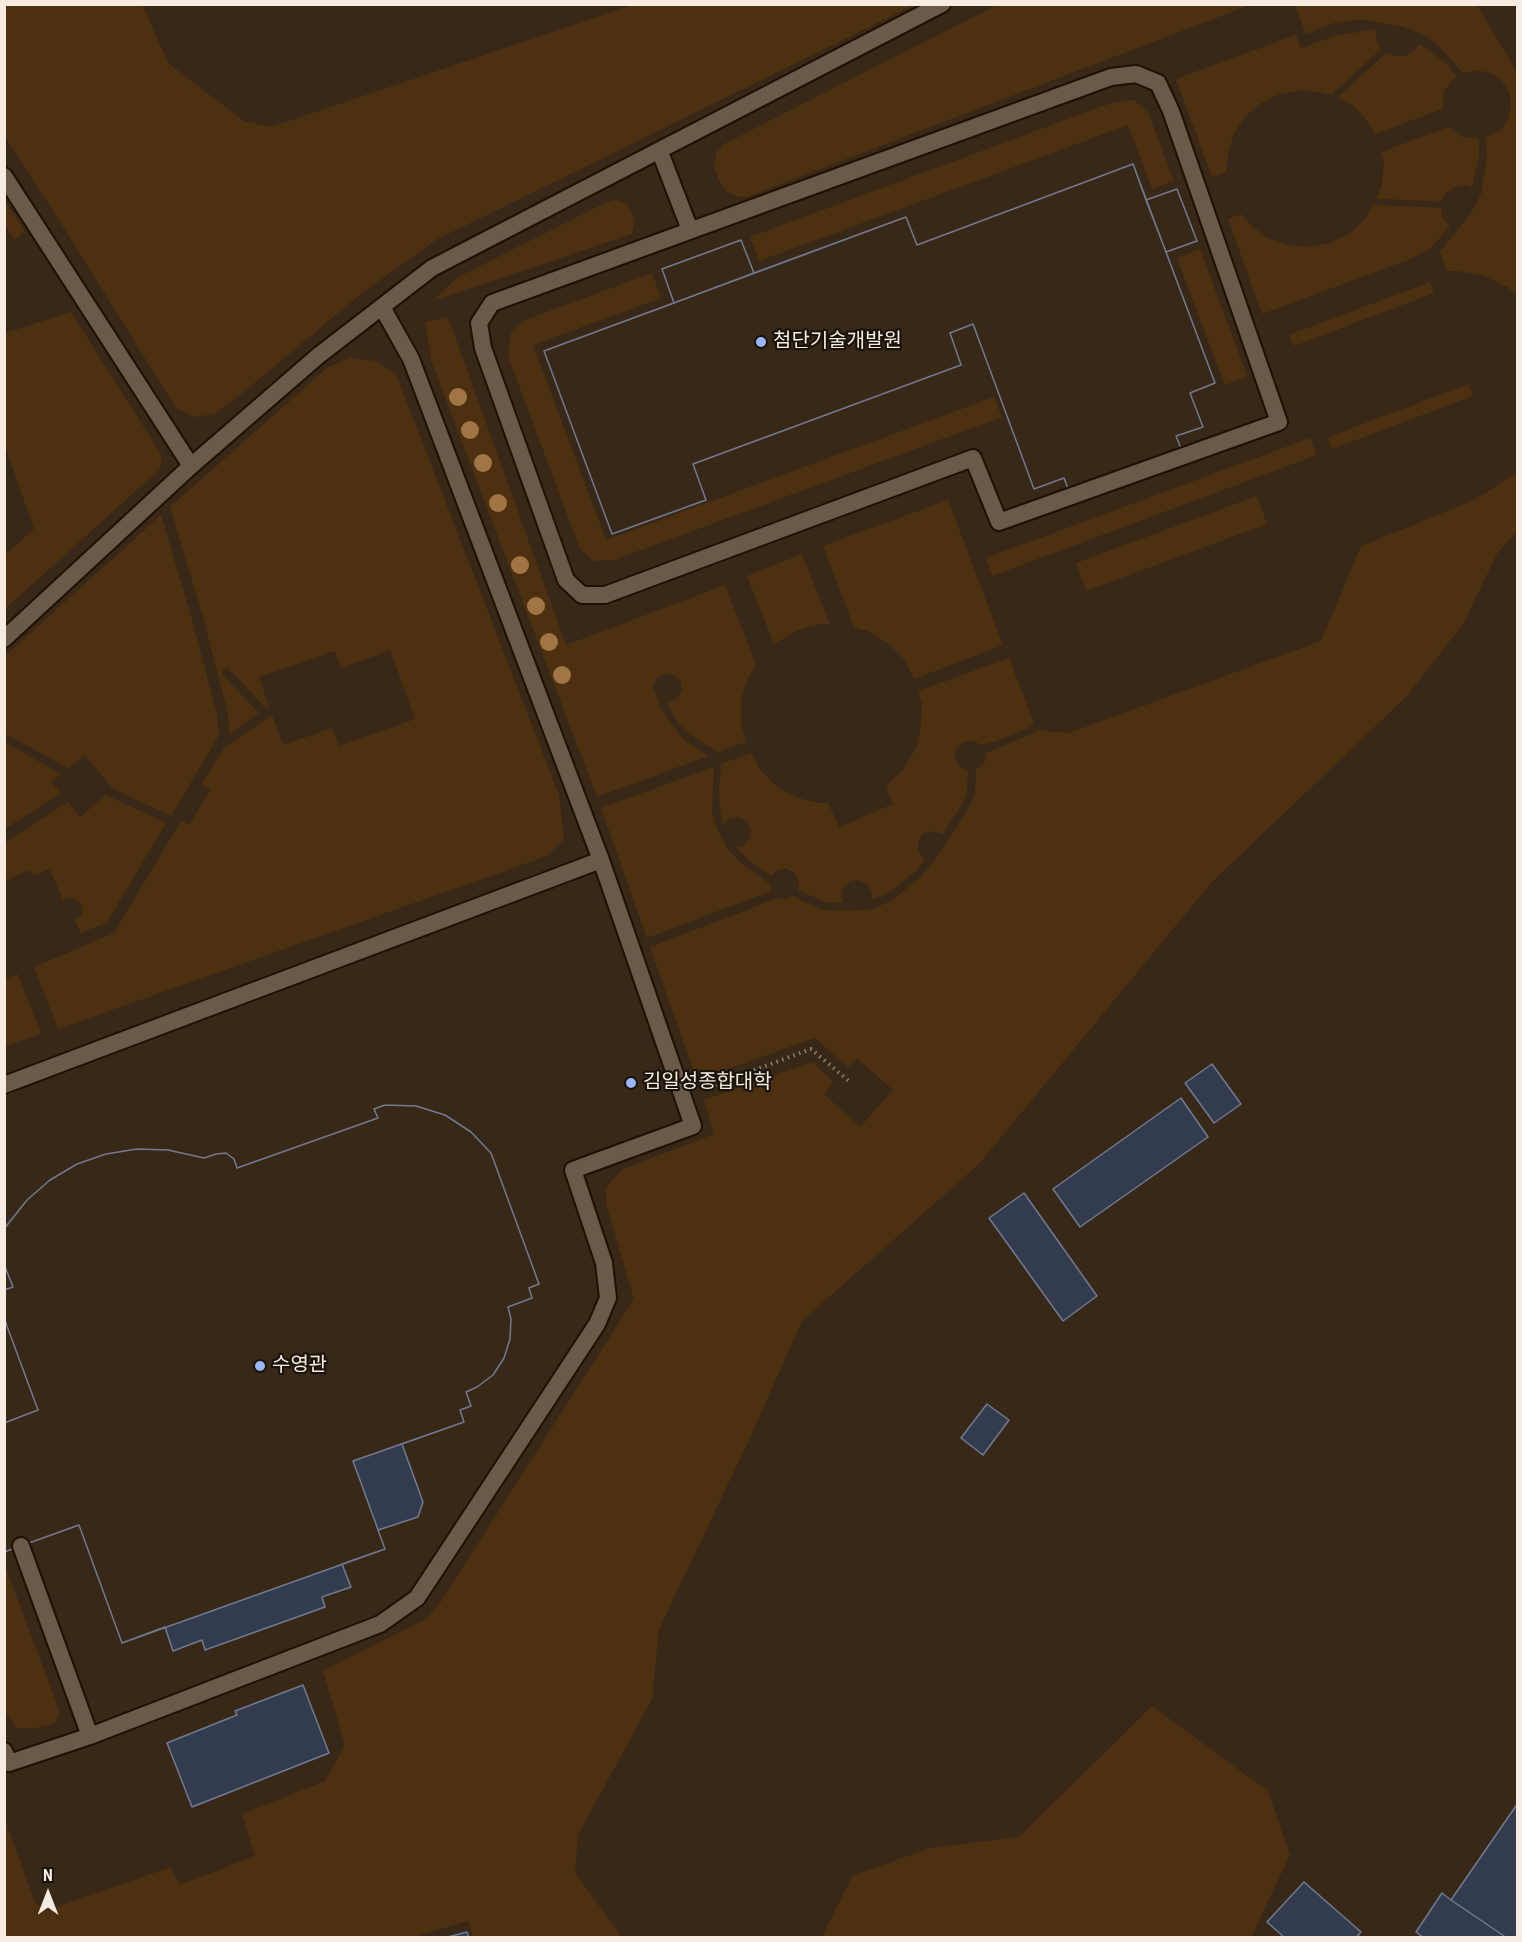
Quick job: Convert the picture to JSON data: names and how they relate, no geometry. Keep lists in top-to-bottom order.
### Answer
{
  "places": ["첨단기술개발원", "김일성종합대학", "수영관"],
  "north": "top"
}
